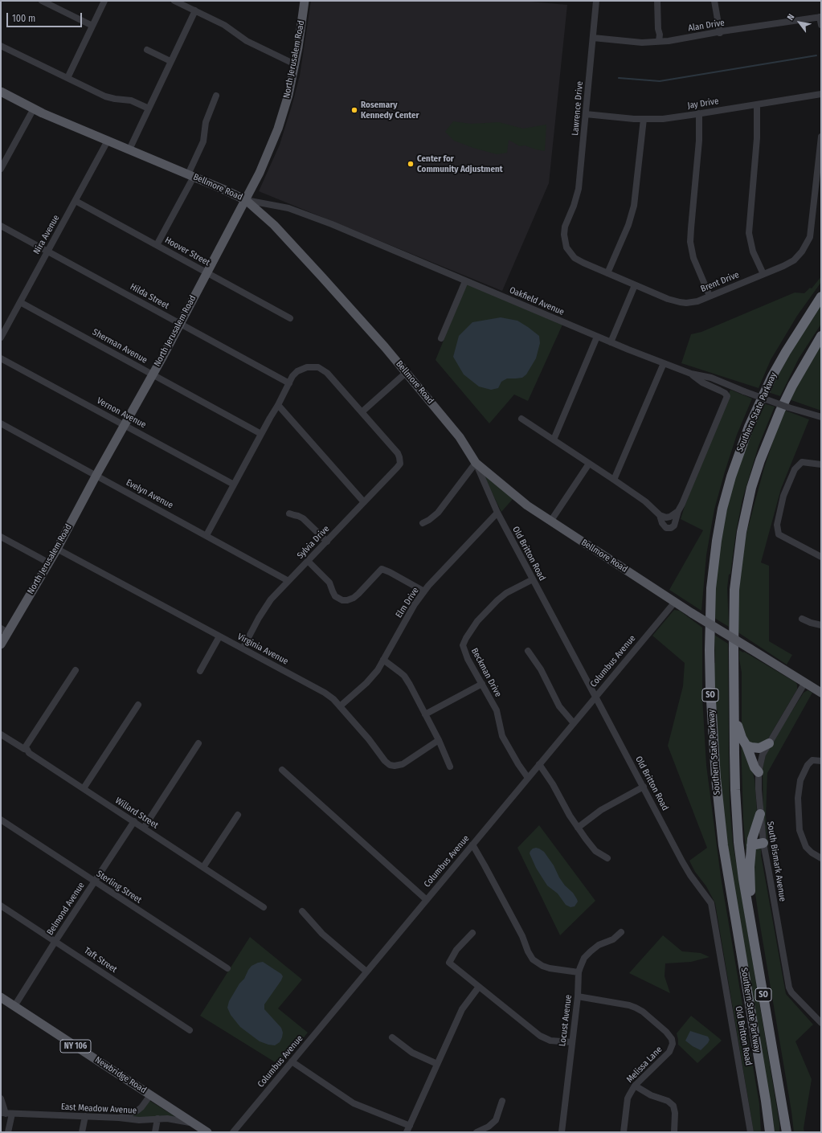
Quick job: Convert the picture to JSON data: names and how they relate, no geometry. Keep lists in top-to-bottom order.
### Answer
{
  "streets": {
    "highway": ["Southern State Parkway", "SO"],
    "main road": [
      "North Jerusalem Road",
      "Bellmore Road",
      "NY 106",
      "Newbridge Road"
    ],
    "street": [
      "Alan Drive",
      "Jay Drive",
      "Lawrence Drive",
      "Nira Avenue",
      "Hoover Street",
      "Brent Drive",
      "Hilda Street",
      "Oakfield Avenue",
      "Sherman Avenue",
      "Vernon Avenue",
      "Evelyn Avenue",
      "Sylvia Drive",
      "Old Britton Road",
      "Elm Drive",
      "Virginia Avenue",
      "Columbus Avenue",
      "Beckman Drive",
      "Willard Street",
      "South Bismark Avenue",
      "Sterling Street",
      "Belmond Avenue",
      "Taft Street",
      "Locust Avenue",
      "Melissa Lane",
      "East Meadow Avenue"
    ]
  },
  "crossings": [
    ["Alan Drive", "Lawrence Drive"],
    ["North Jerusalem Road", "Bellmore Road"],
    ["North Jerusalem Road", "Hoover Street"],
    ["North Jerusalem Road", "Hilda Street"],
    ["North Jerusalem Road", "Oakfield Avenue"],
    ["North Jerusalem Road", "Sherman Avenue"],
    ["North Jerusalem Road", "Vernon Avenue"],
    ["North Jerusalem Road", "Evelyn Avenue"],
    ["North Jerusalem Road", "Virginia Avenue"],
    ["Jay Drive", "Lawrence Drive"],
    ["Lawrence Drive", "Brent Drive"],
    ["Bellmore Road", "Nira Avenue"],
    ["Bellmore Road", "Oakfield Avenue"],
    ["Bellmore Road", "Old Britton Road"],
    ["Bellmore Road", "Columbus Avenue"],
    ["Bellmore Road", "South Bismark Avenue"],
    ["Nira Avenue", "Hoover Street"],
    ["Nira Avenue", "Hilda Street"],
    ["Nira Avenue", "Sherman Avenue"],
    ["Evelyn Avenue", "Sylvia Drive"],
    ["Sylvia Drive", "Virginia Avenue"],
    ["Old Britton Road", "Elm Drive"],
    ["Old Britton Road", "Columbus Avenue"],
    ["Old Britton Road", "Beckman Drive"],
    ["Elm Drive", "Virginia Avenue"],
    ["Columbus Avenue", "Beckman Drive"],
    ["Willard Street", "Belmond Avenue"],
    ["Sterling Street", "Belmond Avenue"],
    ["Belmond Avenue", "Taft Street"],
    ["Belmond Avenue", "Newbridge Road"],
    ["Locust Avenue", "Melissa Lane"],
    ["Newbridge Road", "East Meadow Avenue"]
  ],
  "places": ["Rosemary Kennedy Center", "Center for Community Adjustment"],
  "scale_bar": "100 m",
  "north": "top left"
}
